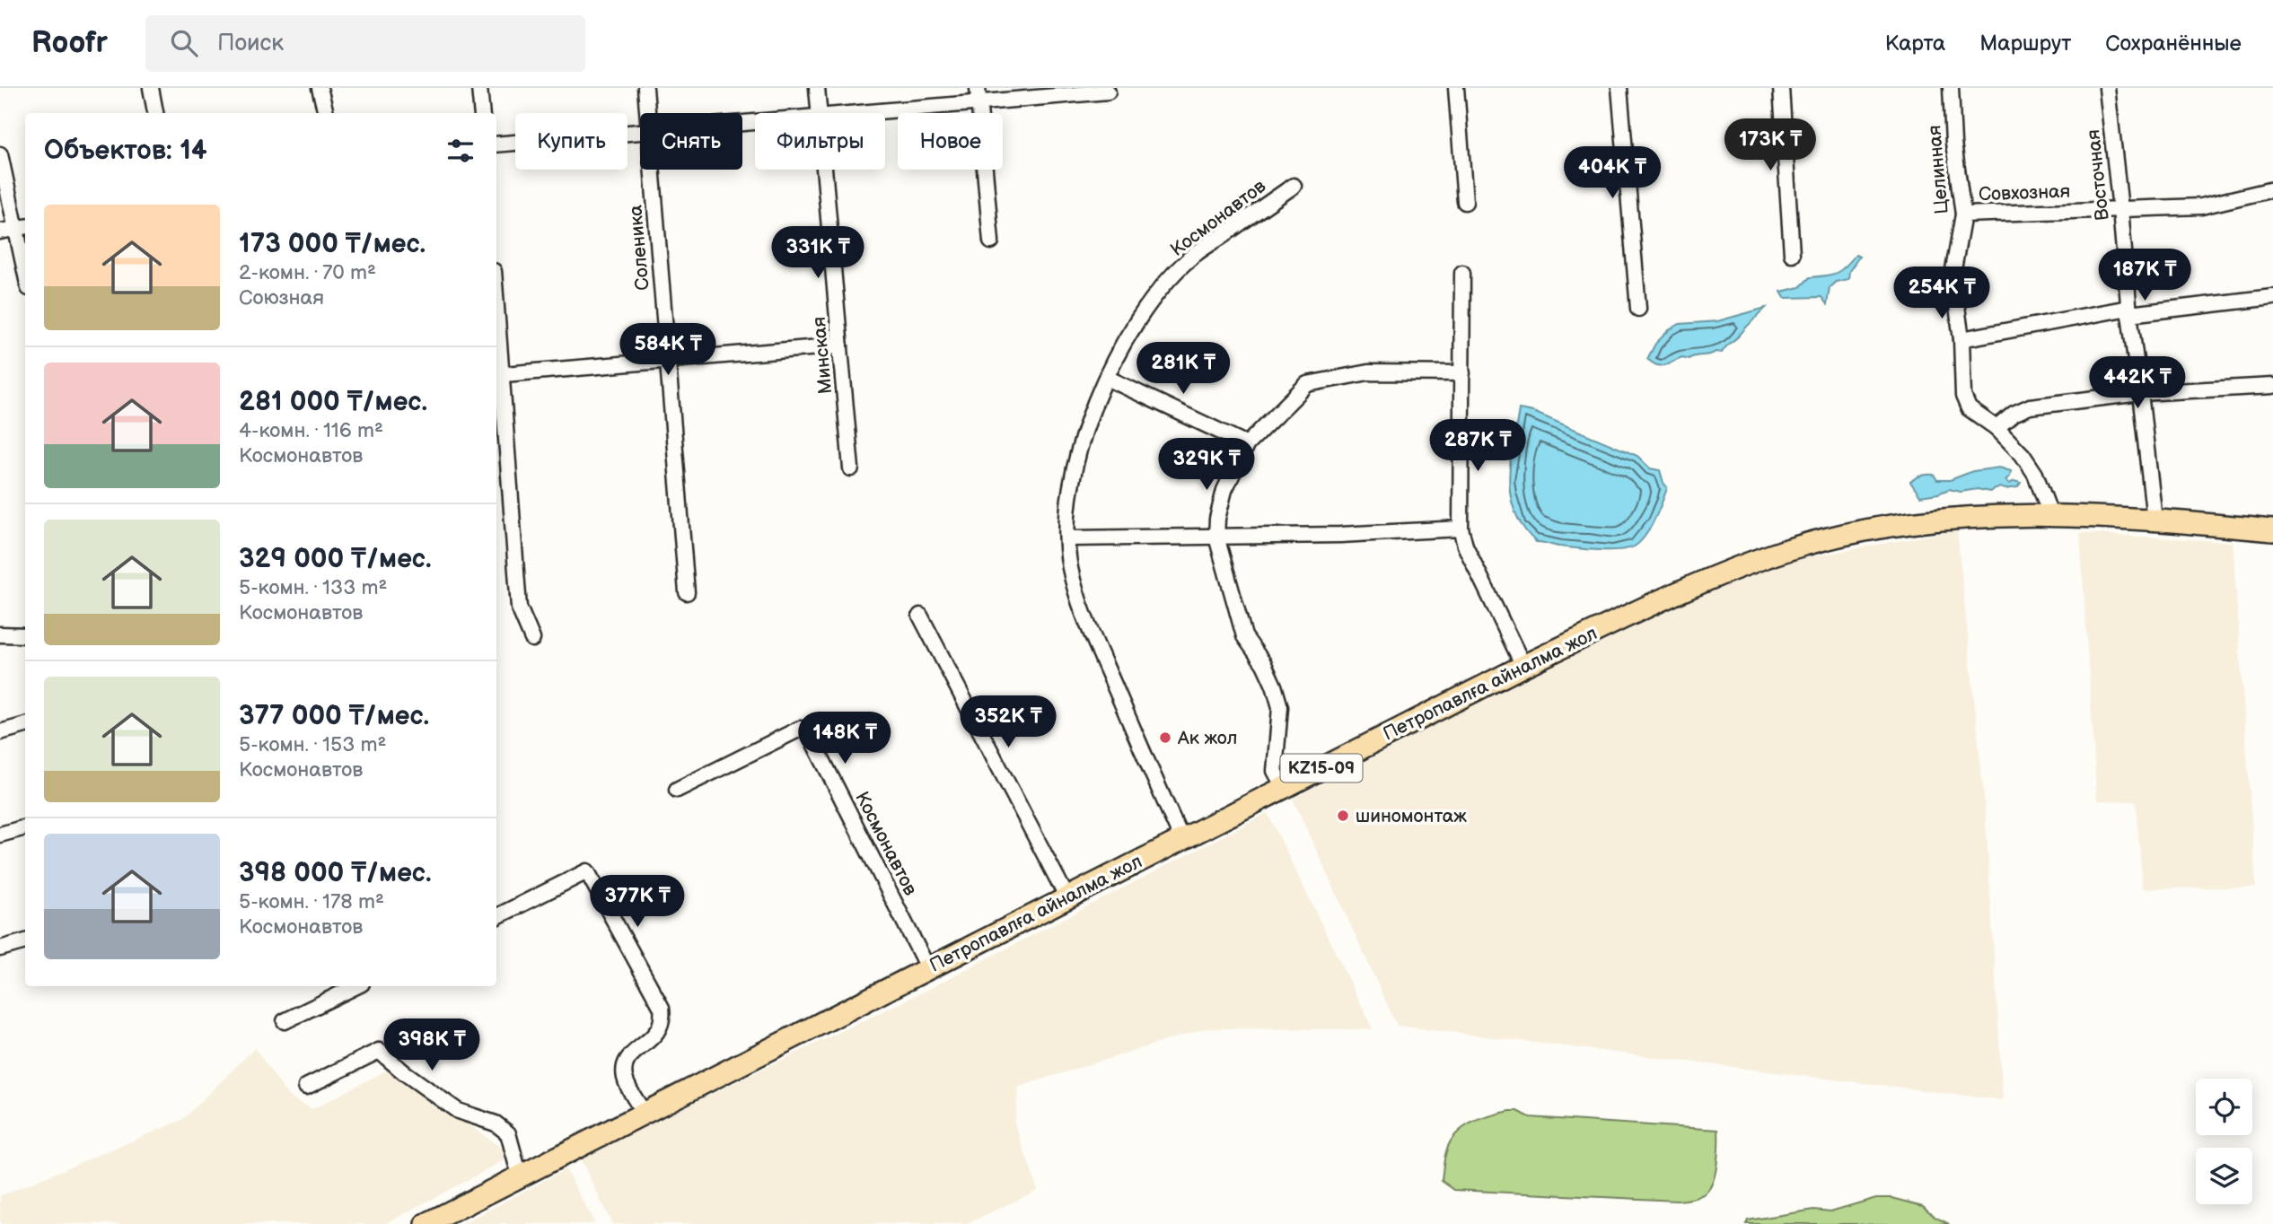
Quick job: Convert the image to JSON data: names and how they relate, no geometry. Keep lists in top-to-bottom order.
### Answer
{
  "streets": {
    "highway": ["Петропавлға айналма жол", "KZ15-09"],
    "street": [
      "Целинная",
      "Восточная",
      "Совхозная",
      "Космонавтов",
      "Соленика",
      "Минская"
    ]
  },
  "crossings": [
    ["Целинная", "Совхозная"],
    ["Целинная", "Петропавлға айналма жол"],
    ["Восточная", "Совхозная"],
    ["Восточная", "Петропавлға айналма жол"],
    ["Космонавтов", "Петропавлға айналма жол"]
  ],
  "places": ["Ак жол", "шиномонтаж"],
  "page": {
    "header": "Roofr",
    "search": "Поиск",
    "nav": ["Карта", "Маршрут", "Сохранённые"],
    "chip": [
      "Купить",
      "Снять",
      "Фильтры",
      "Новое"
    ],
    "heading": "Объектов: 14",
    "price": [
      "173K ₸",
      "404K ₸",
      "331K ₸",
      "187K ₸",
      "254K ₸",
      "584K ₸",
      "281K ₸",
      "442K ₸",
      "287K ₸",
      "329K ₸",
      "352K ₸",
      "148K ₸",
      "377K ₸",
      "398K ₸"
    ],
    "list": [
      {
        "name": "173 000 ₸/мес.",
        "note": "2-комн. · 70 m² · Союзная"
      },
      {
        "name": "281 000 ₸/мес.",
        "note": "4-комн. · 116 m² · Космонавтов"
      },
      {
        "name": "329 000 ₸/мес.",
        "note": "5-комн. · 133 m² · Космонавтов"
      },
      {
        "name": "377 000 ₸/мес.",
        "note": "5-комн. · 153 m² · Космонавтов"
      },
      {
        "name": "398 000 ₸/мес.",
        "note": "5-комн. · 178 m² · Космонавтов"
      }
    ]
  }
}
